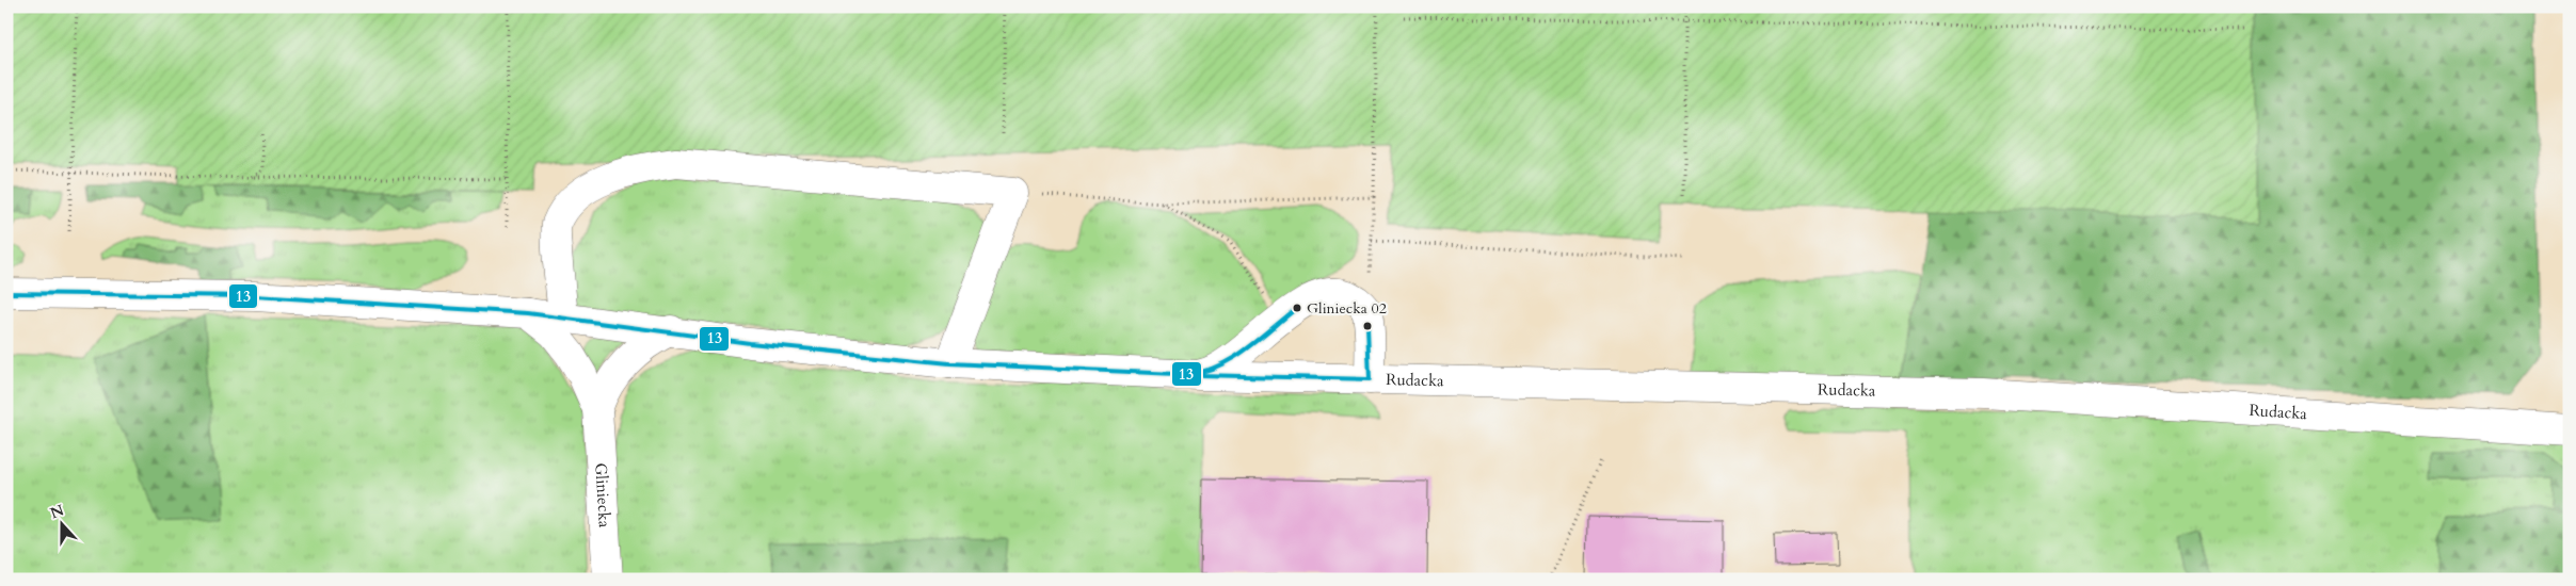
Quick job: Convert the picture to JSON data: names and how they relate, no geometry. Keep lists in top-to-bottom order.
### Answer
{
  "streets": {
    "street": ["Rudacka", "Gliniecka"]
  },
  "crossings": [
    ["Rudacka", "Gliniecka"]
  ],
  "places": ["Gliniecka 02"],
  "lines": ["transit line 13"],
  "north": "top"
}
